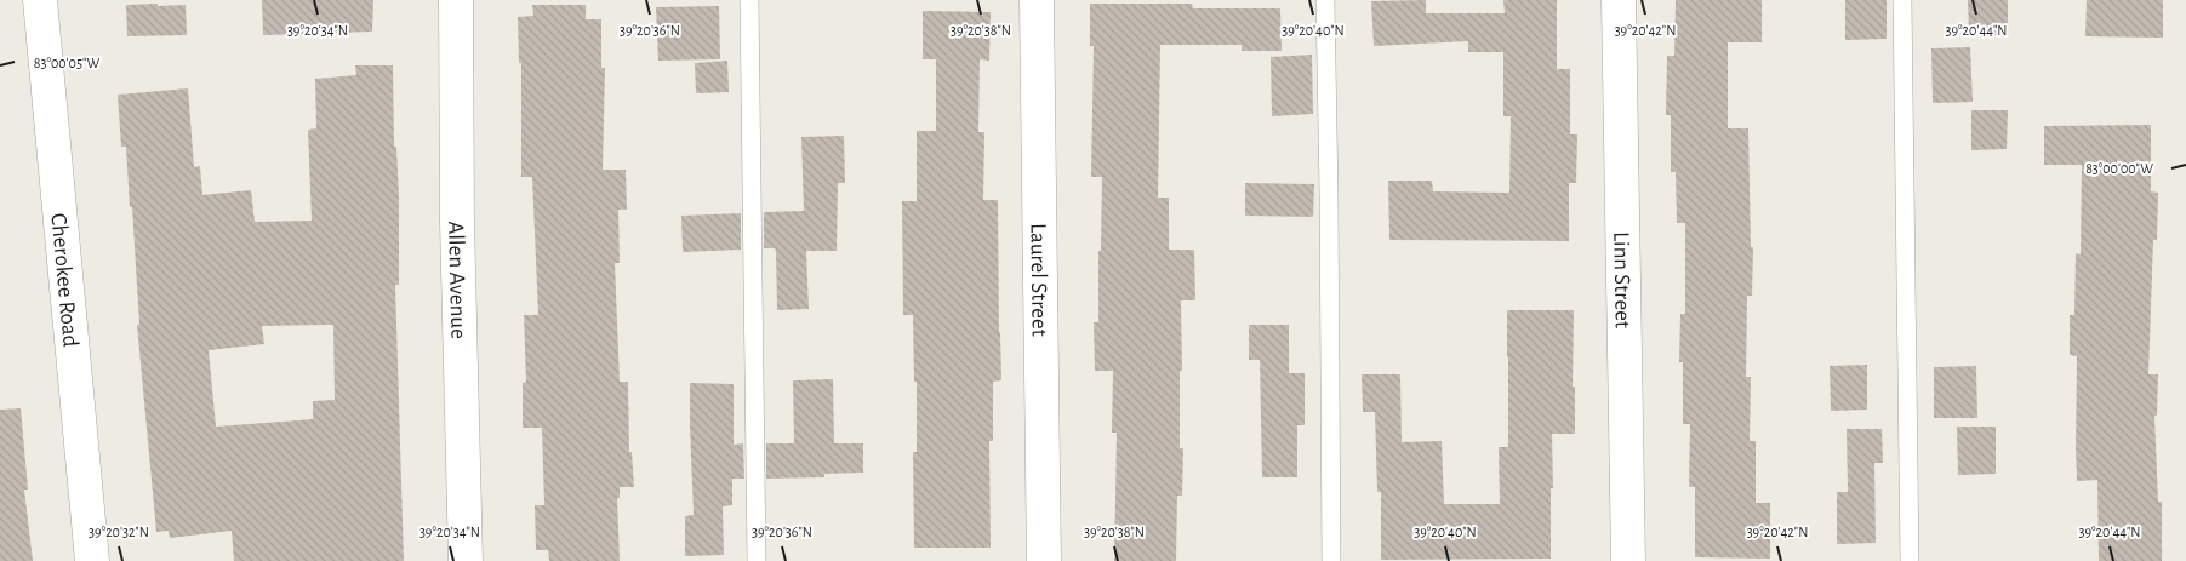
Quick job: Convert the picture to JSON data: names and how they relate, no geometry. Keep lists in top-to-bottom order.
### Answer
{
  "streets": {
    "street": [
      "Cherokee Road",
      "Allen Avenue",
      "Laurel Street",
      "Linn Street"
    ]
  },
  "coordinates": [
    "39°20'34\"N",
    "39°20'36\"N",
    "39°20'38\"N",
    "39°20'40\"N",
    "39°20'42\"N",
    "39°20'44\"N",
    "83°00'05\"W",
    "83°00'00\"W",
    "39°20'32\"N"
  ]
}
